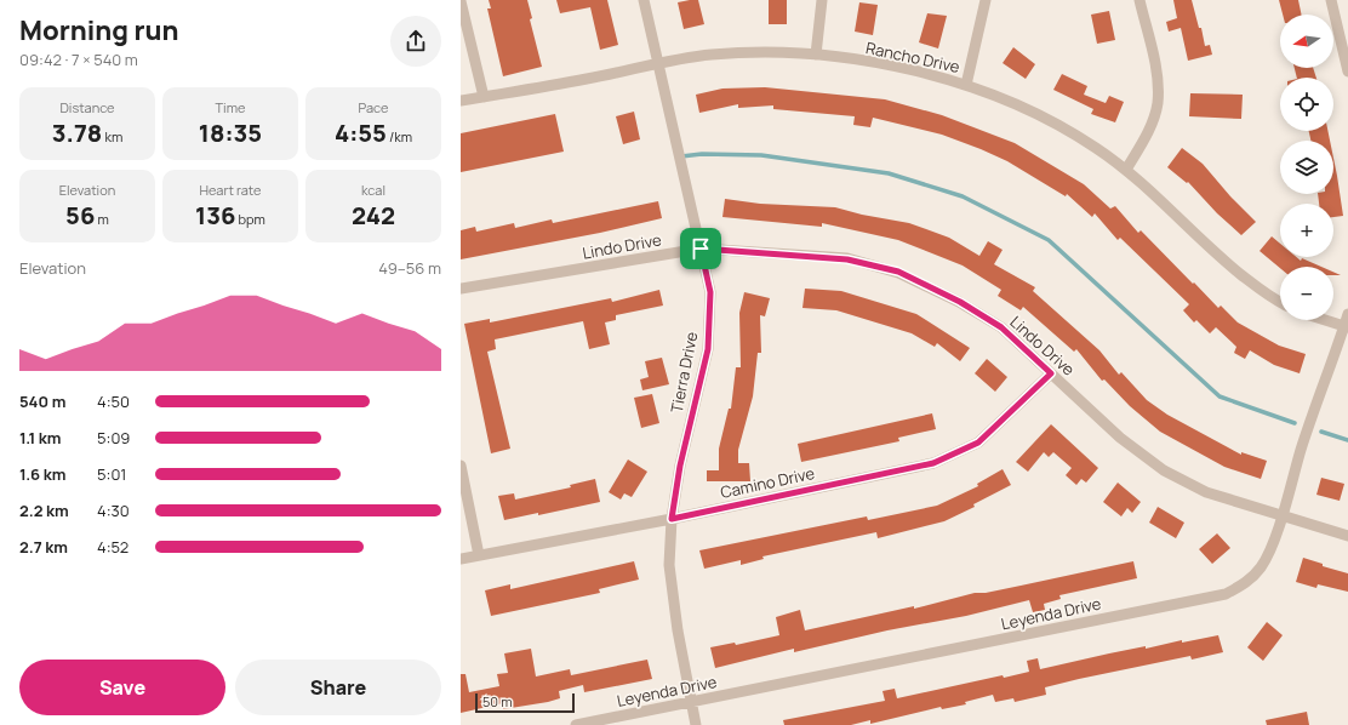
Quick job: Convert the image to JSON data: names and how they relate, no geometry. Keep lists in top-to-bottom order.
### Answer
{
  "streets": {
    "street": [
      "Rancho Drive",
      "Lindo Drive",
      "Tierra Drive",
      "Camino Drive",
      "Leyenda Drive"
    ]
  },
  "crossings": [
    ["Rancho Drive", "Tierra Drive"],
    ["Lindo Drive", "Tierra Drive"],
    ["Lindo Drive", "Camino Drive"],
    ["Lindo Drive", "Leyenda Drive"],
    ["Tierra Drive", "Camino Drive"],
    ["Tierra Drive", "Leyenda Drive"]
  ],
  "scale_bar": "50 m",
  "north": "left",
  "page": {
    "heading": ["Morning run", "09:42 · 7 × 540 m"],
    "map_buttons": ["+", "−"],
    "stats": [
      ["Distance", "3.78 km"],
      ["Time", "18:35"],
      ["Pace", "4:55 /km"],
      ["Elevation", "56 m"],
      ["Heart rate", "136 bpm"],
      ["kcal", "242"]
    ],
    "chart": ["Elevation", "49–56 m"],
    "list": [
      {
        "name": "540 m",
        "note": "4:50"
      },
      {
        "name": "1.1 km",
        "note": "5:09"
      },
      {
        "name": "1.6 km",
        "note": "5:01"
      },
      {
        "name": "2.2 km",
        "note": "4:30"
      },
      {
        "name": "2.7 km",
        "note": "4:52"
      }
    ],
    "buttons": ["Save", "Share"],
    "scale": "50 m"
  }
}
